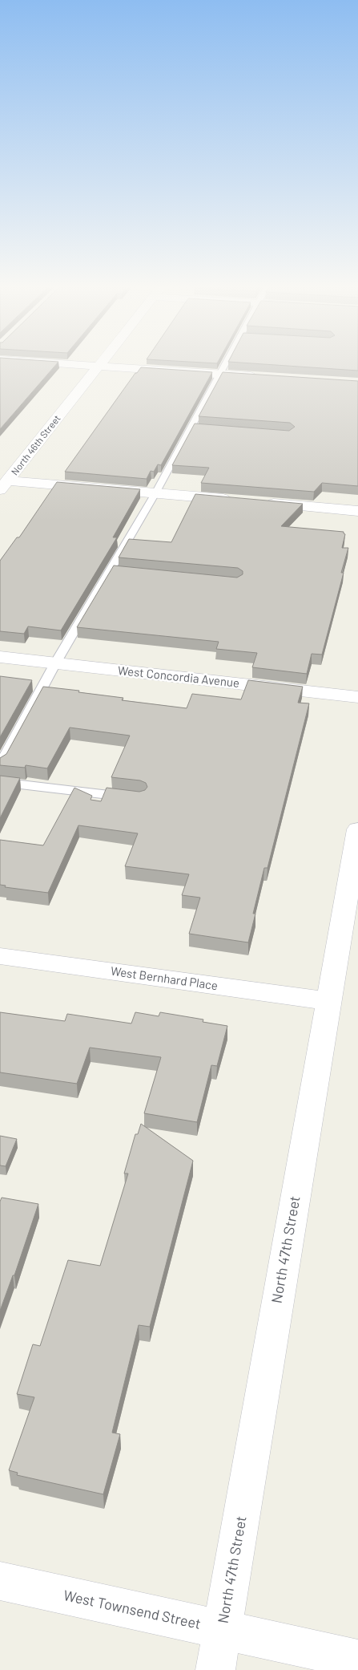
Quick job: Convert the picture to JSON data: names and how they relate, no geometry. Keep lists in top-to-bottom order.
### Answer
{
  "streets": {
    "street": [
      "North 46th Street",
      "West Concordia Avenue",
      "West Bernhard Place",
      "North 47th Street",
      "West Townsend Street"
    ]
  },
  "crossings": [
    ["West Bernhard Place", "North 47th Street"],
    ["North 47th Street", "West Townsend Street"]
  ]
}
